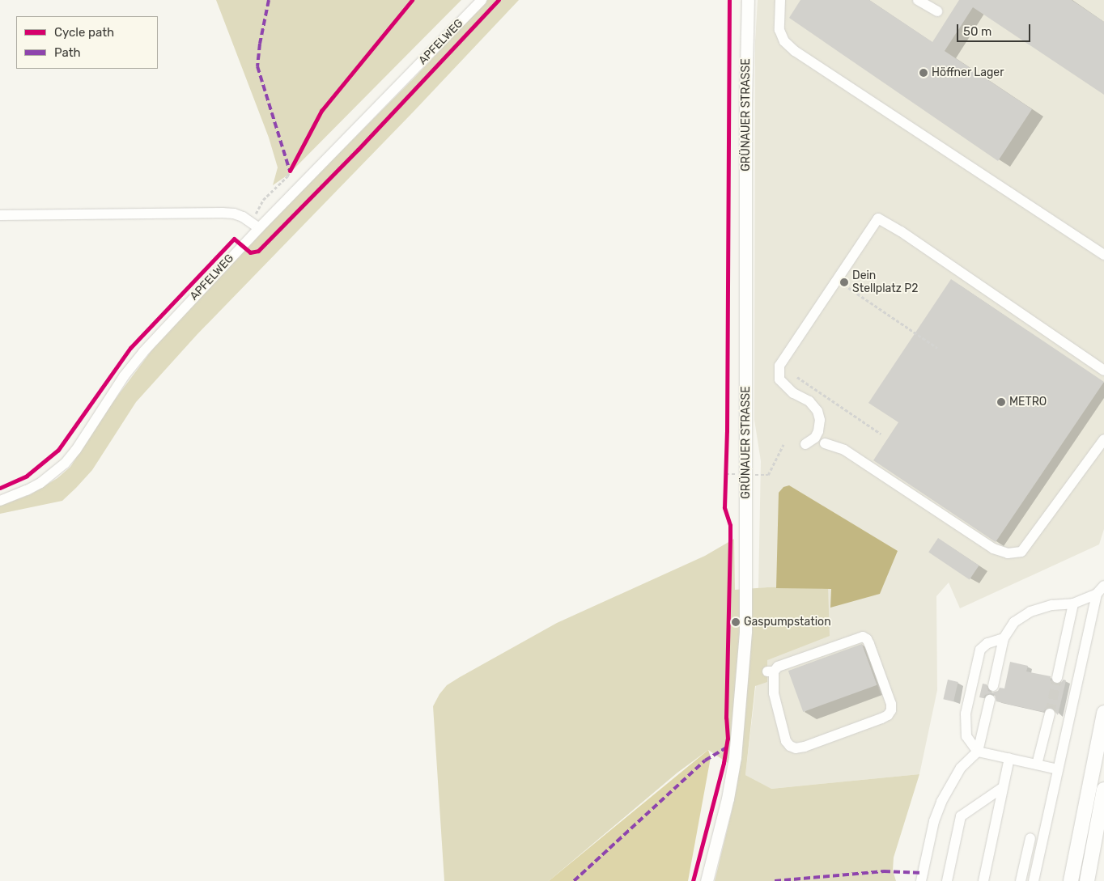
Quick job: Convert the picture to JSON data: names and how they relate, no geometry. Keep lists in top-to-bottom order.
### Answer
{
  "streets": {
    "main road": ["GRÜNAUER STRASSE"],
    "street": ["APFELWEG"]
  },
  "places": [
    "Höffner Lager",
    "Dein Stellplatz P2",
    "METRO",
    "Gaspumpstation"
  ],
  "legend": ["Cycle path", "Path"],
  "scale_bar": "50 m"
}
